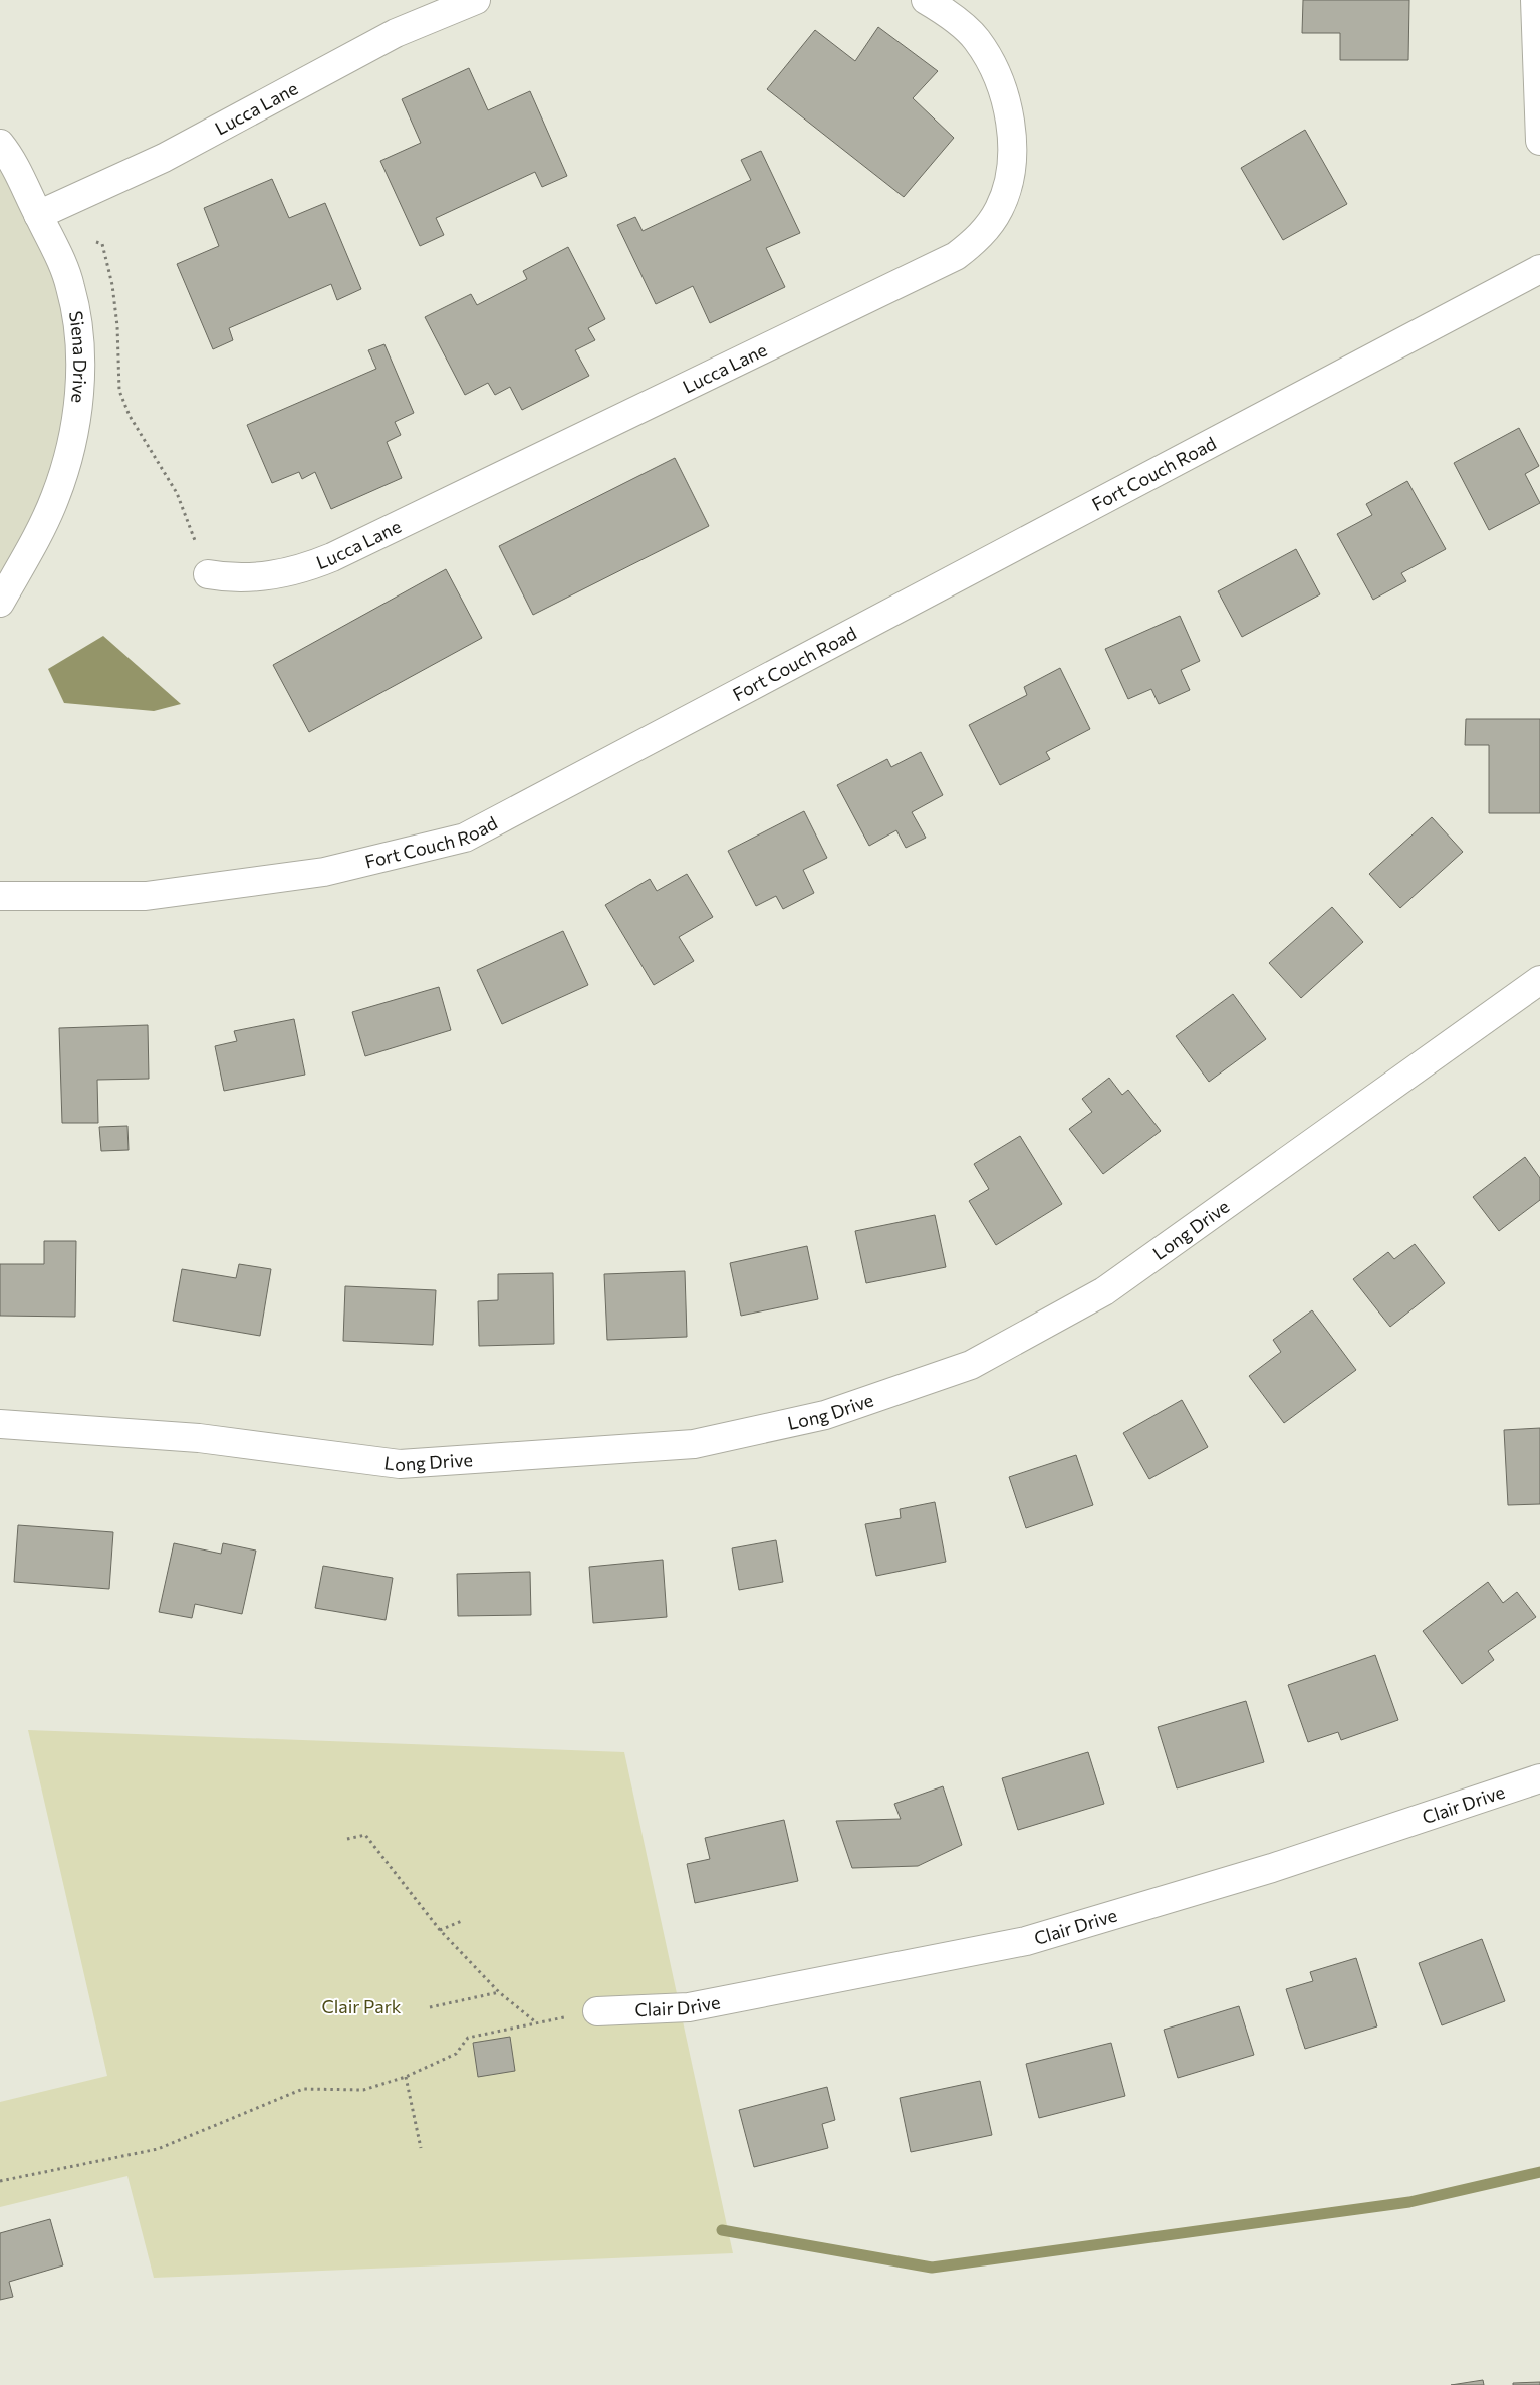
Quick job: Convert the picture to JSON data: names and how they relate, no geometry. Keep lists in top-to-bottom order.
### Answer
{
  "streets": {
    "street": [
      "Lucca Lane",
      "Siena Drive",
      "Fort Couch Road",
      "Long Drive",
      "Clair Drive"
    ]
  },
  "crossings": [
    ["Lucca Lane", "Siena Drive"]
  ],
  "parks": ["Clair Park"]
}
